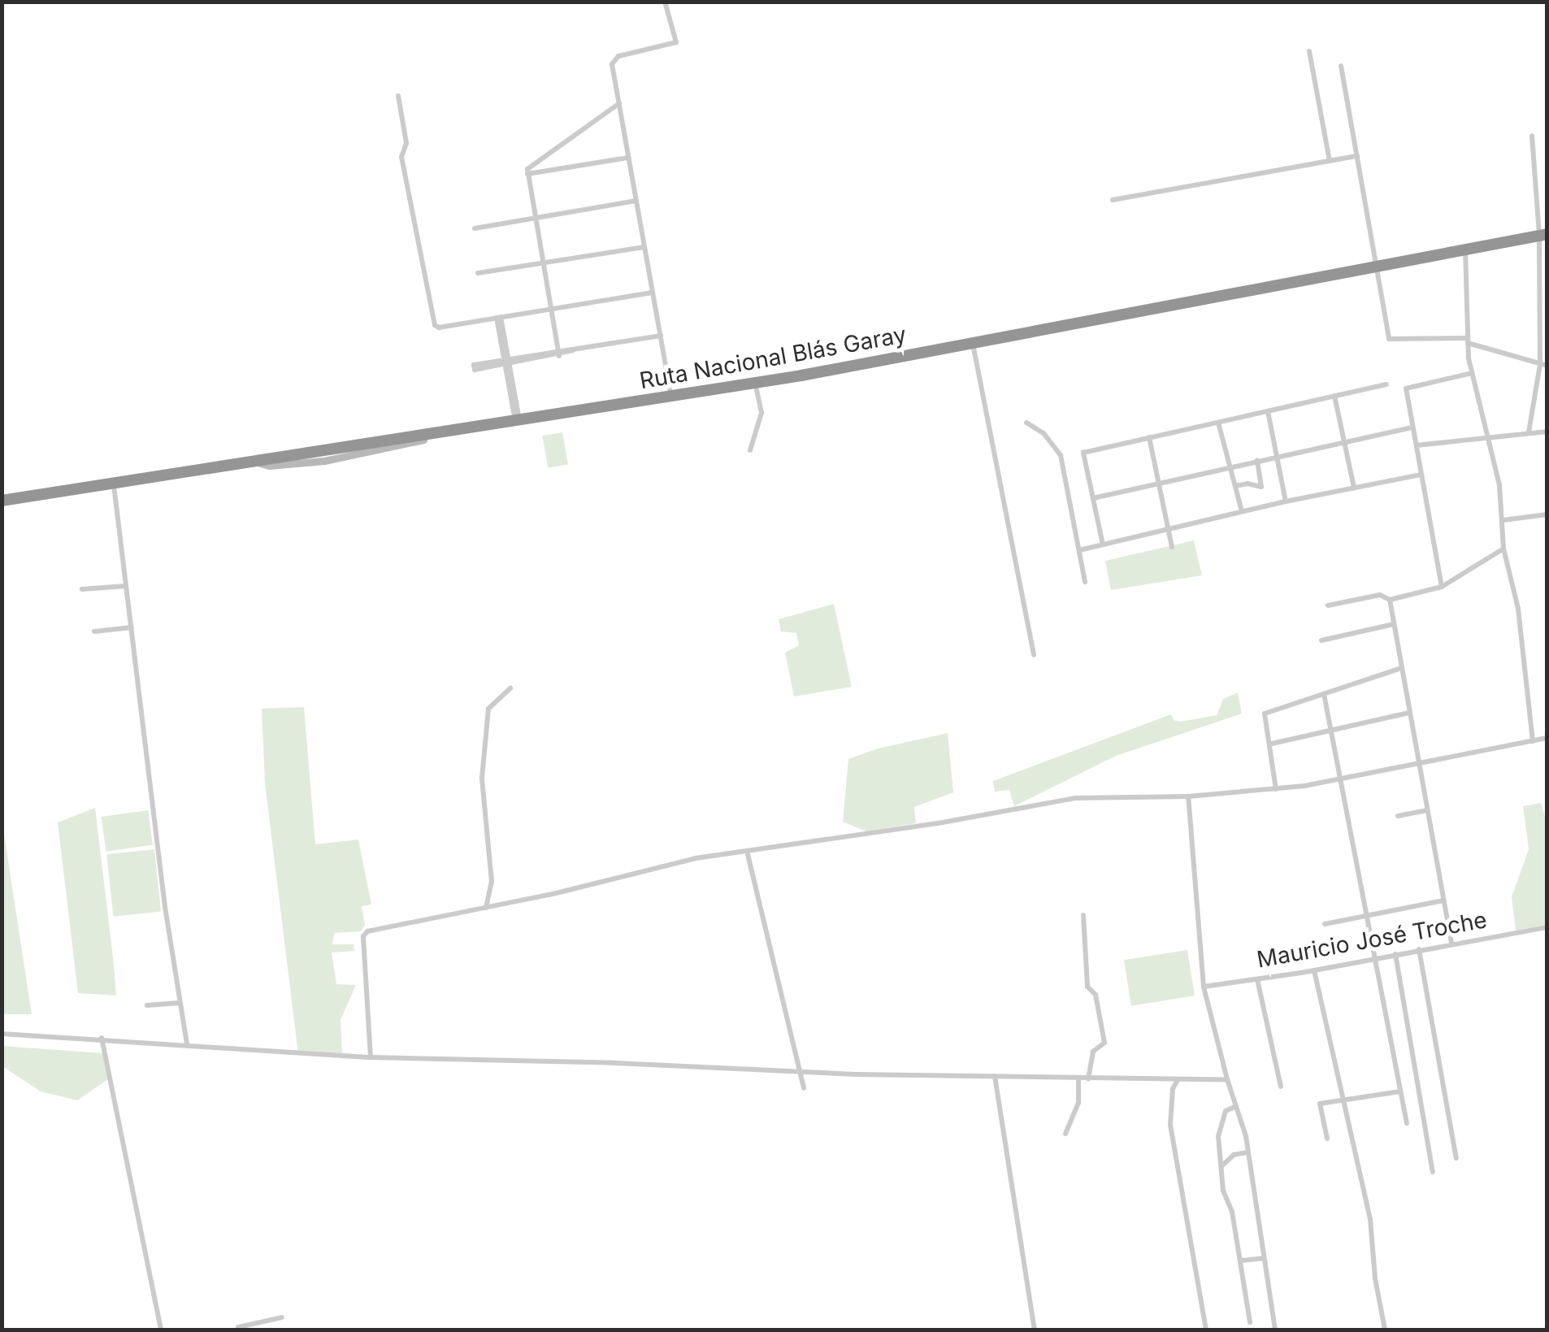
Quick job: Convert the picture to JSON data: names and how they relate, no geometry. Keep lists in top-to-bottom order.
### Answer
{
  "streets": {
    "highway": ["Ruta Nacional Blás Garay"],
    "street": ["Mauricio José Troche"]
  }
}
